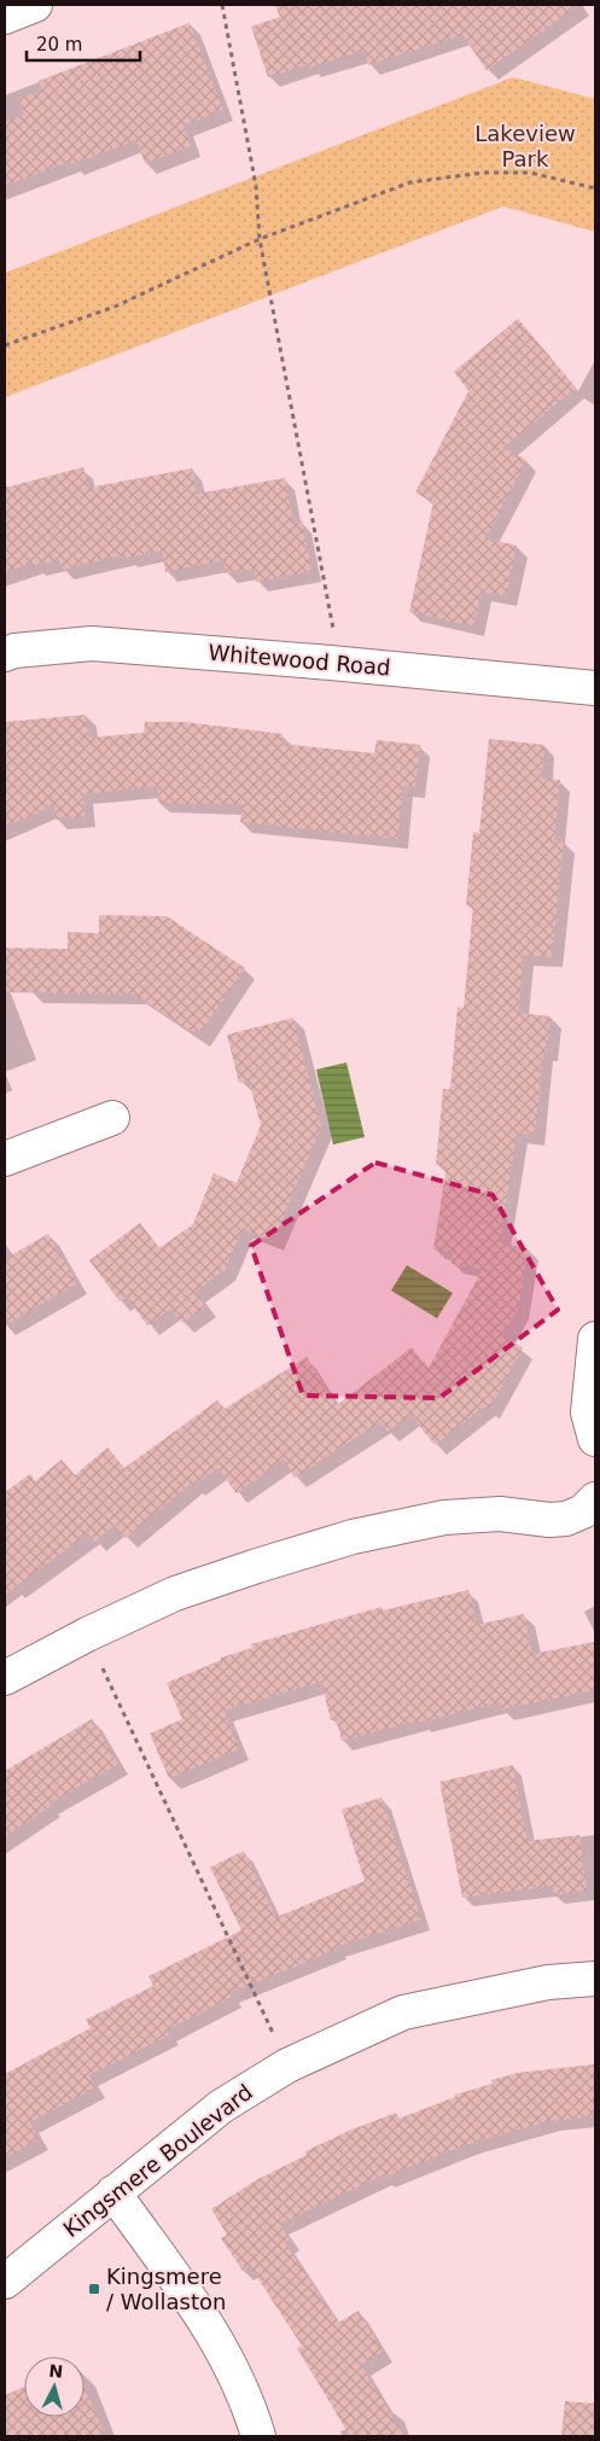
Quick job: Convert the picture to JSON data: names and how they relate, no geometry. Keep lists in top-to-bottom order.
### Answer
{
  "streets": {
    "street": ["Whitewood Road", "Kingsmere Boulevard"]
  },
  "parks": ["Lakeview Park"],
  "places": {
    "transit": ["Kingsmere / Wollaston"]
  },
  "scale_bar": "20 m",
  "north": "top"
}
